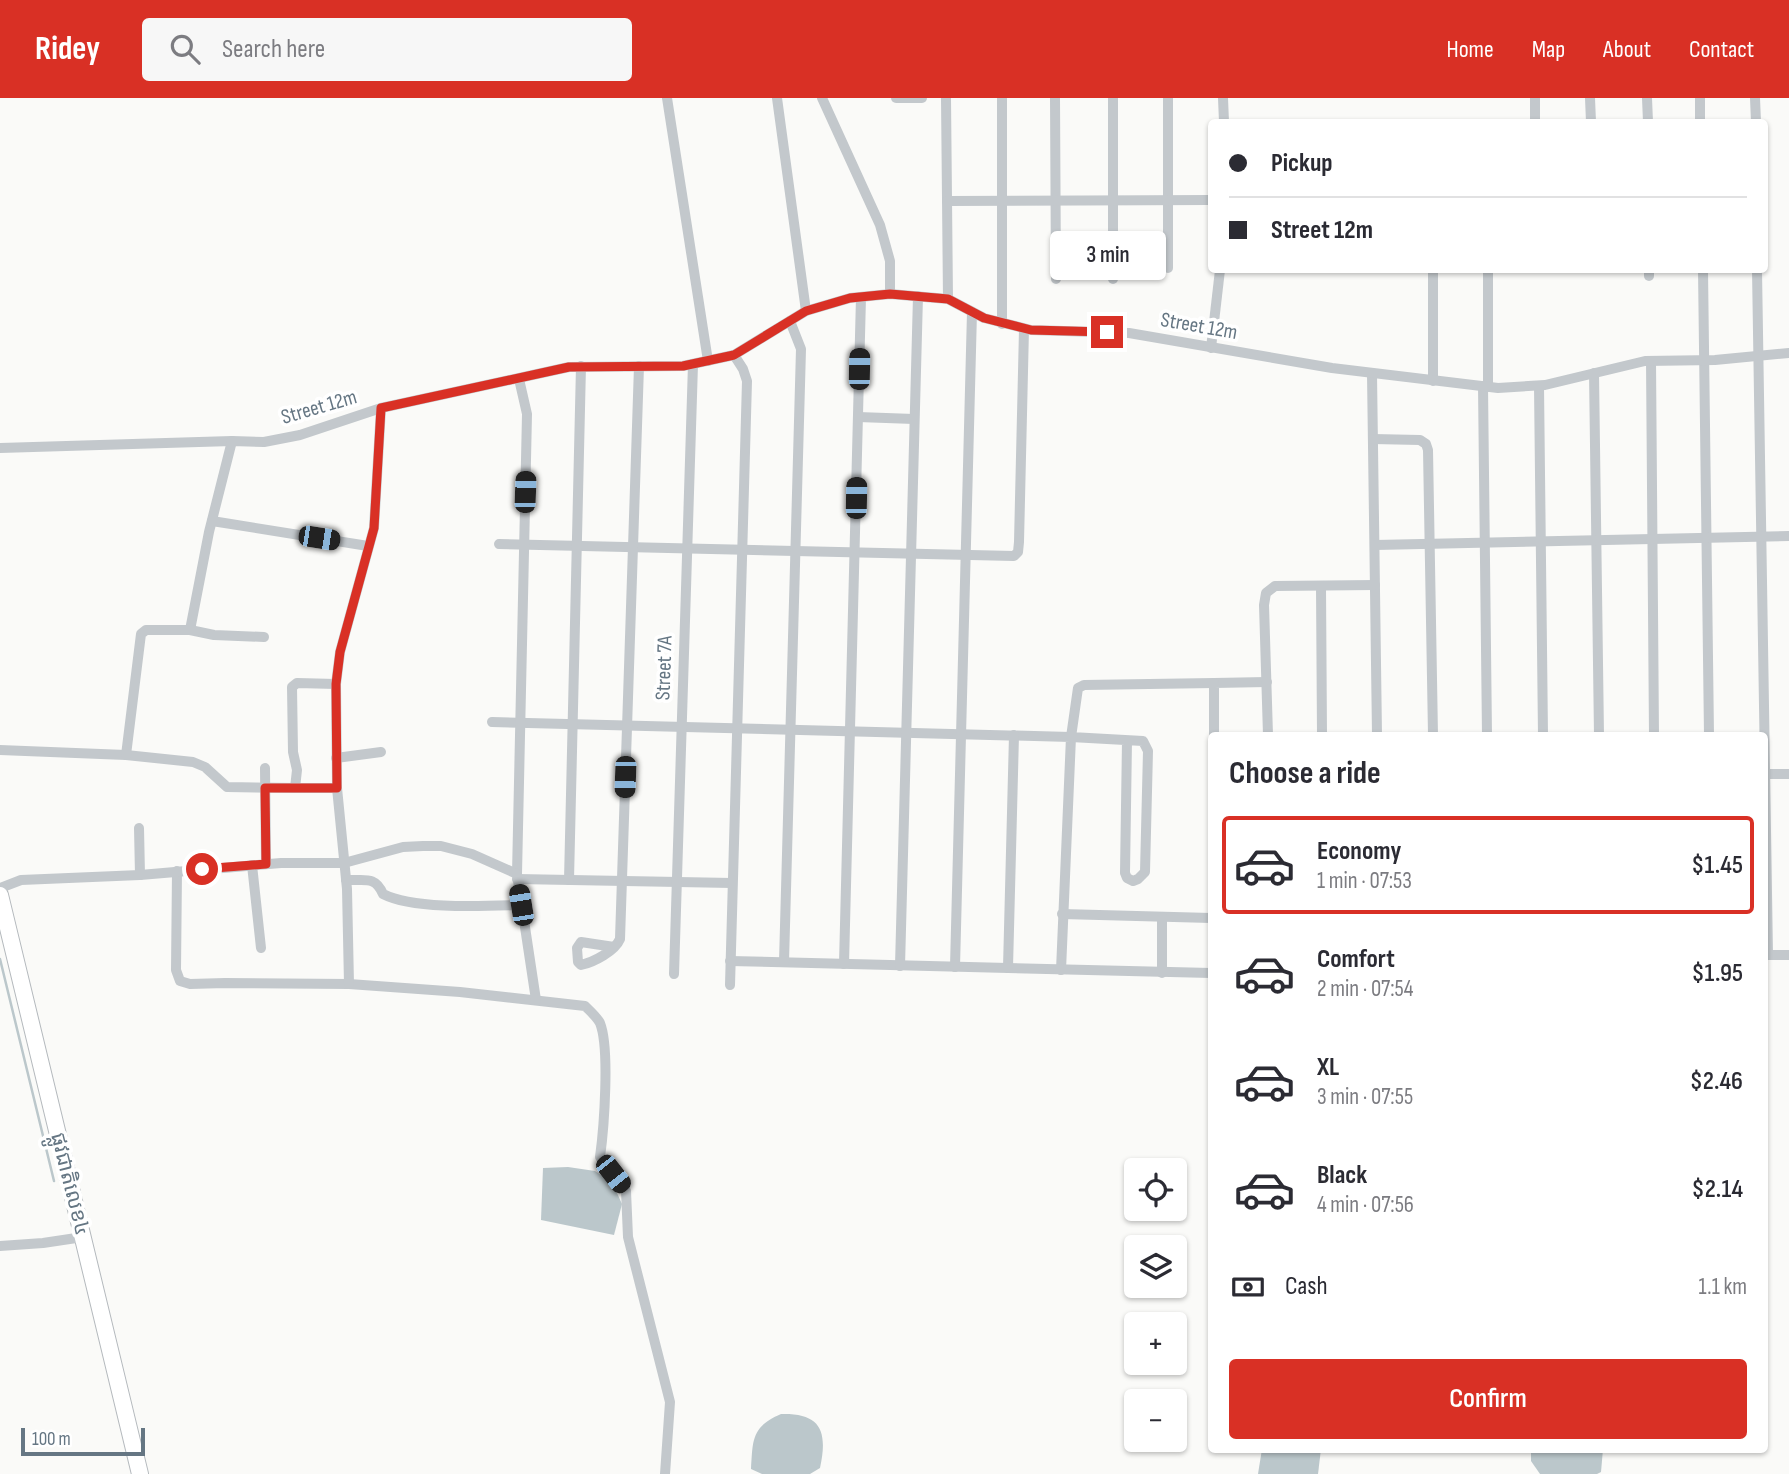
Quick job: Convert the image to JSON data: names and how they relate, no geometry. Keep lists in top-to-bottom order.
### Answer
{
  "streets": {
    "highway": ["ផ្លូវជាតិលេខ៤"],
    "street": ["Street 12m", "Street 7A"]
  },
  "crossings": [
    ["Street 12m", "Street 7A"]
  ],
  "scale_bar": "100 m",
  "page": {
    "header": "Ridey",
    "search": "Search here",
    "nav": [
      "Home",
      "Map",
      "About",
      "Contact"
    ],
    "banner": ["Pickup", "Street 12m"],
    "bubble": "3 min",
    "heading": "Choose a ride",
    "list": [
      {
        "name": "Economy",
        "note": "1 min · 07:53",
        "value": "$1.45"
      },
      {
        "name": "Comfort",
        "note": "2 min · 07:54",
        "value": "$1.95"
      },
      {
        "name": "XL",
        "note": "3 min · 07:55",
        "value": "$2.46"
      },
      {
        "name": "Black",
        "note": "4 min · 07:56",
        "value": "$2.14"
      }
    ],
    "map_buttons": ["+", "−"],
    "pay": ["Cash", "1.1 km"],
    "buttons": "Confirm",
    "scale": "100 m"
  }
}
